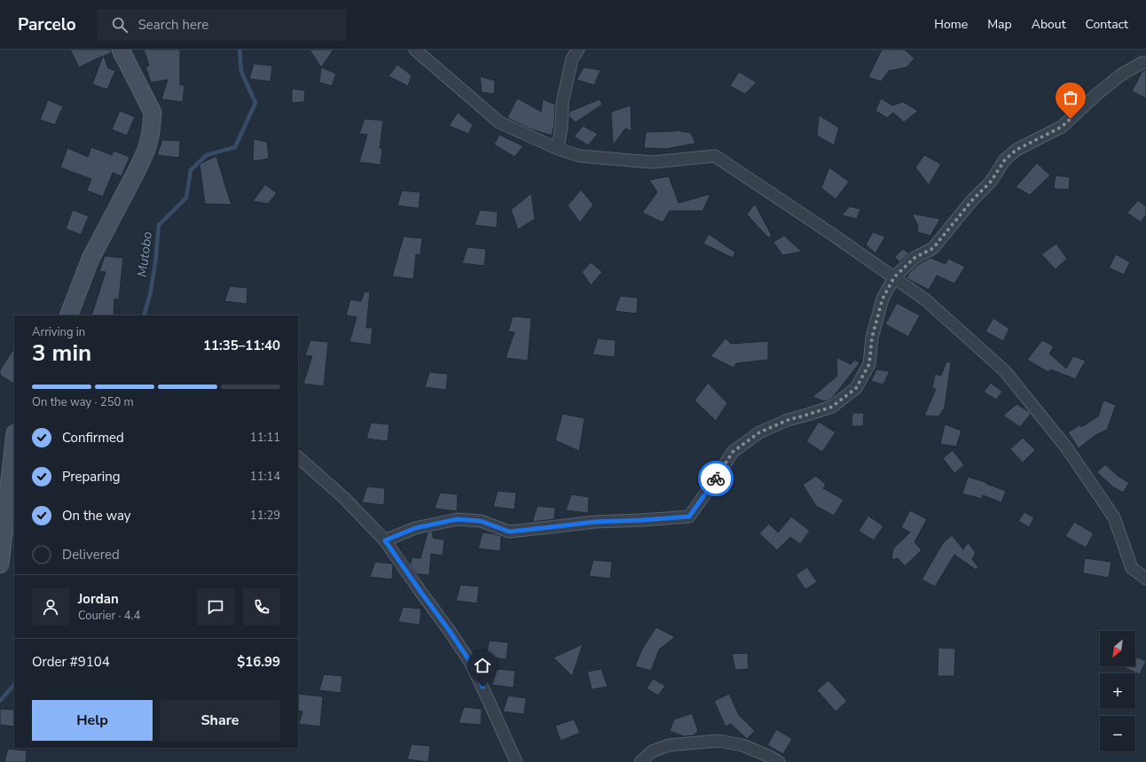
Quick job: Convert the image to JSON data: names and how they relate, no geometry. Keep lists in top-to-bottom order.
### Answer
{
  "water": ["Mutobo"],
  "north": "bottom left",
  "page": {
    "header": "Parcelo",
    "search": "Search here",
    "nav": [
      "Home",
      "Map",
      "About",
      "Contact"
    ],
    "heading": ["3 min", "Arriving in", "11:35–11:40"],
    "panel": [
      "Jordan",
      "Courier · 4.4",
      "Order #9104",
      "$16.99"
    ],
    "bar": "On the way · 250 m",
    "list": [
      ["Confirmed", "11:11"],
      ["Preparing", "11:14"],
      ["On the way", "11:29"],
      "Delivered"
    ],
    "map_buttons": ["+", "−"],
    "buttons": ["Help", "Share"]
  }
}
